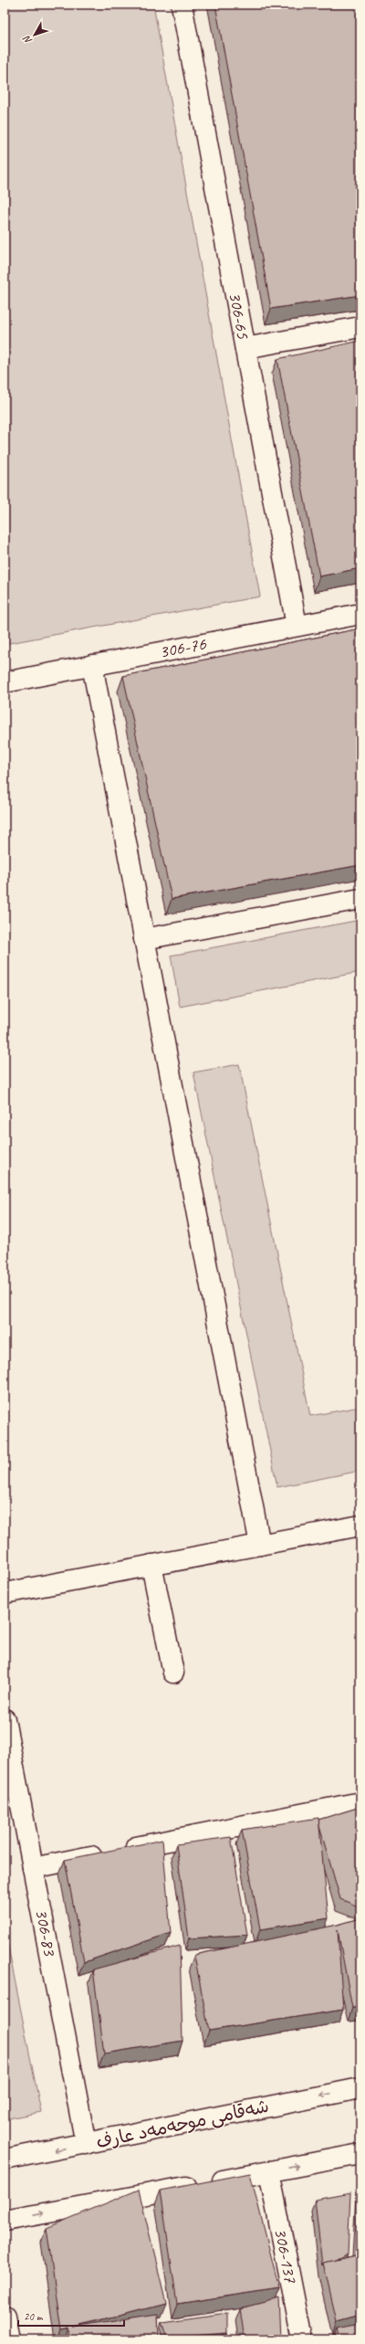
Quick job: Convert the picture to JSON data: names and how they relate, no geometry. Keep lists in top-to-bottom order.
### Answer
{
  "streets": {
    "street": [
      "306-65",
      "306-76",
      "306-83",
      "شەقامی موحەمەد عارف",
      "306-137"
    ]
  },
  "crossings": [
    ["306-65", "306-76"],
    ["306-83", "شەقامی موحەمەد عارف"]
  ],
  "scale_bar": "20 m",
  "north": "bottom left"
}
